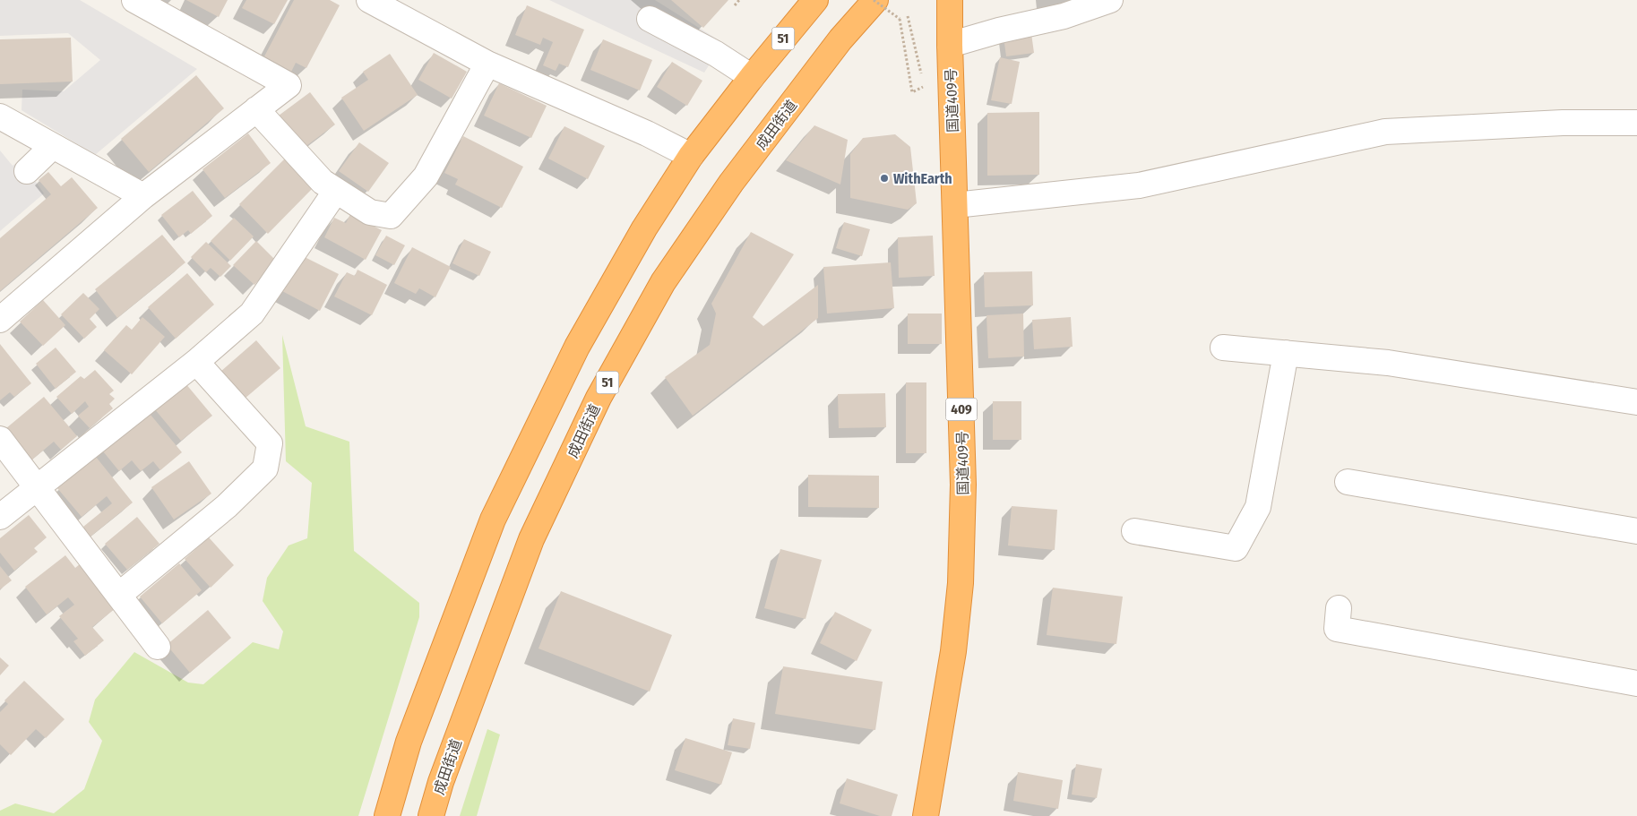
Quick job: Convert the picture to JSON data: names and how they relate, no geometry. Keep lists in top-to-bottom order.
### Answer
{
  "streets": {
    "highway": [
      "51",
      "国道409号",
      "成田街道",
      "409"
    ]
  },
  "places": ["WithEarth"]
}
